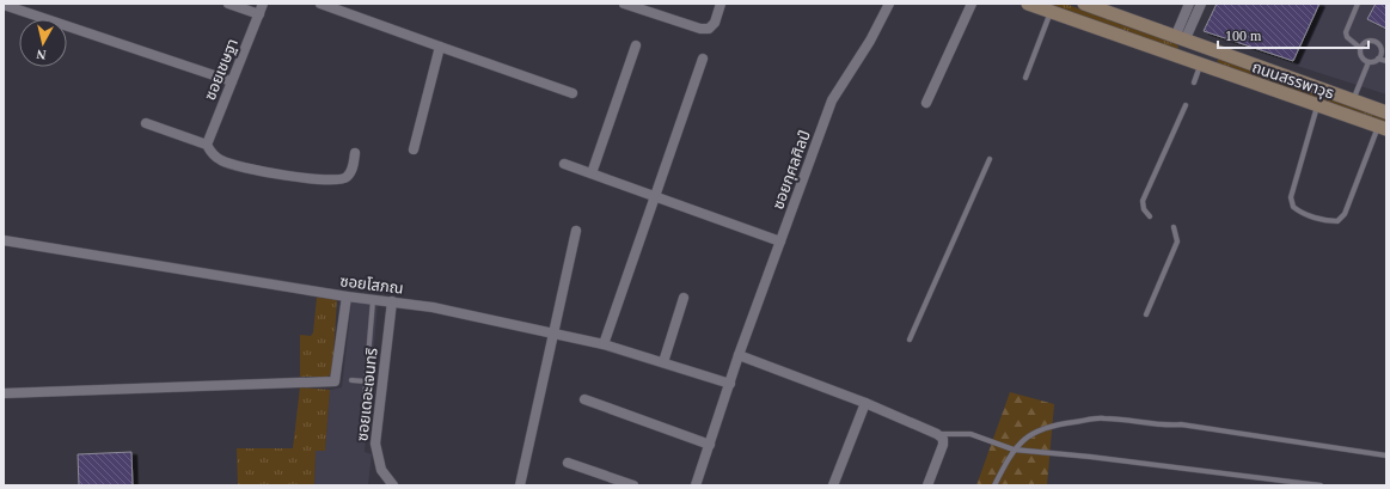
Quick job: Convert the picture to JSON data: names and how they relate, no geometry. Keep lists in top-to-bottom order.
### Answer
{
  "streets": {
    "main road": ["ถนนสรรพาวุธ"],
    "street": [
      "ซอยเชษฐา",
      "ซอยกุศลศิลป์",
      "ซอยโสภณ",
      "ซอยเดอะเจนทริ"
    ]
  },
  "crossings": [
    ["ซอยกุศลศิลป์", "ซอยโสภณ"],
    ["ซอยโสภณ", "ซอยเดอะเจนทริ"]
  ],
  "scale_bar": "100 m",
  "north": "bottom"
}
